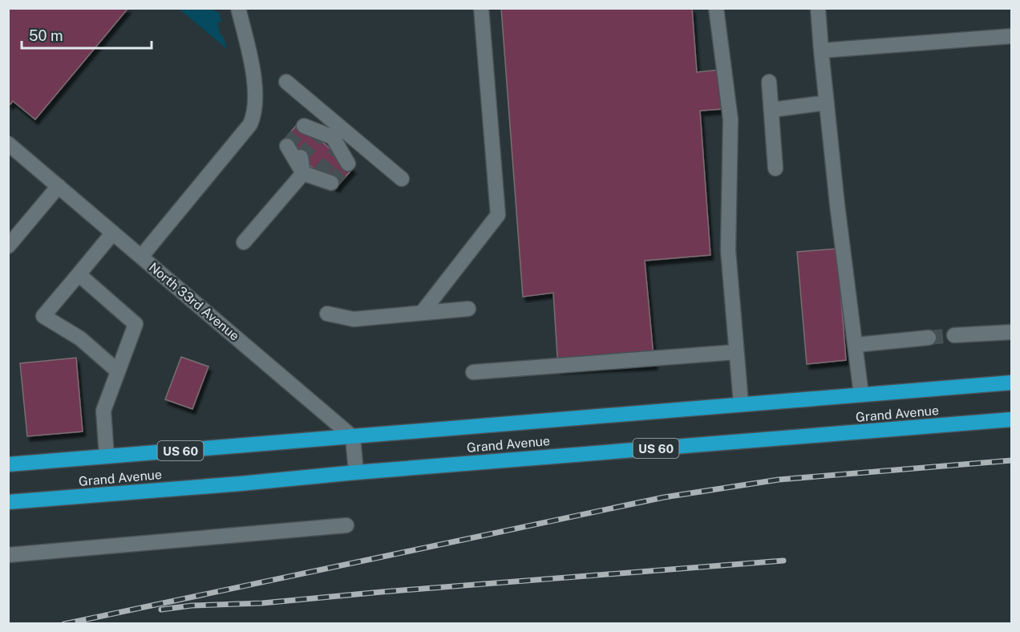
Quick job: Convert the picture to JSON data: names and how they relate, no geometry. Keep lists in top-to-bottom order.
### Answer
{
  "streets": {
    "highway": ["Grand Avenue", "US 60"],
    "street": ["North 33rd Avenue"]
  },
  "crossings": [
    ["North 33rd Avenue", "Grand Avenue"]
  ],
  "scale_bar": "50 m"
}
